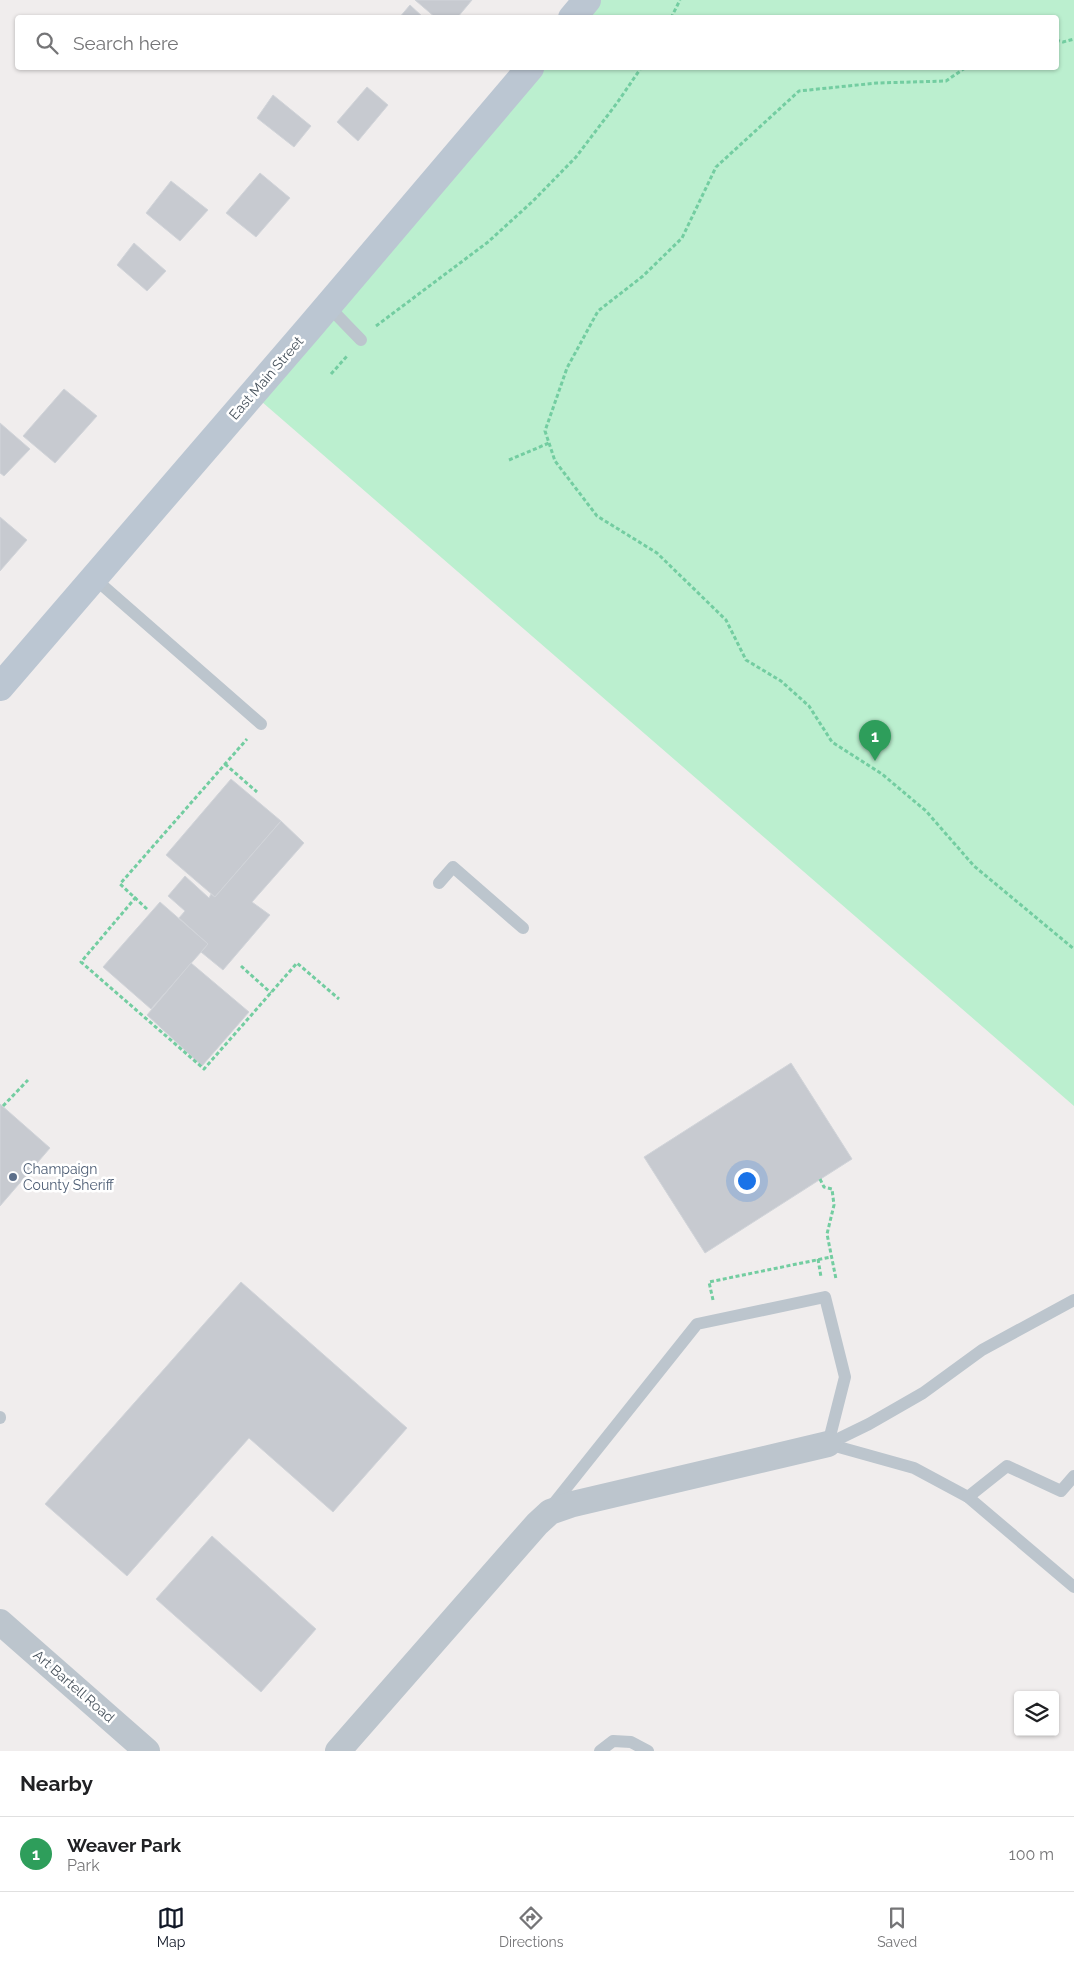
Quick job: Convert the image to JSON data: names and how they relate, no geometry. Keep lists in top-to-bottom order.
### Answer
{
  "streets": {
    "main road": ["East Main Street"],
    "street": ["Art Bartell Road"]
  },
  "places": ["Champaign County Sheriff"],
  "page": {
    "search": "Search here",
    "pins": "1",
    "heading": "Nearby",
    "list": [
      {
        "mark": "1",
        "name": "Weaver Park",
        "note": "Park",
        "value": "100 m"
      }
    ],
    "nav": ["Map", "Directions", "Saved"]
  }
}
